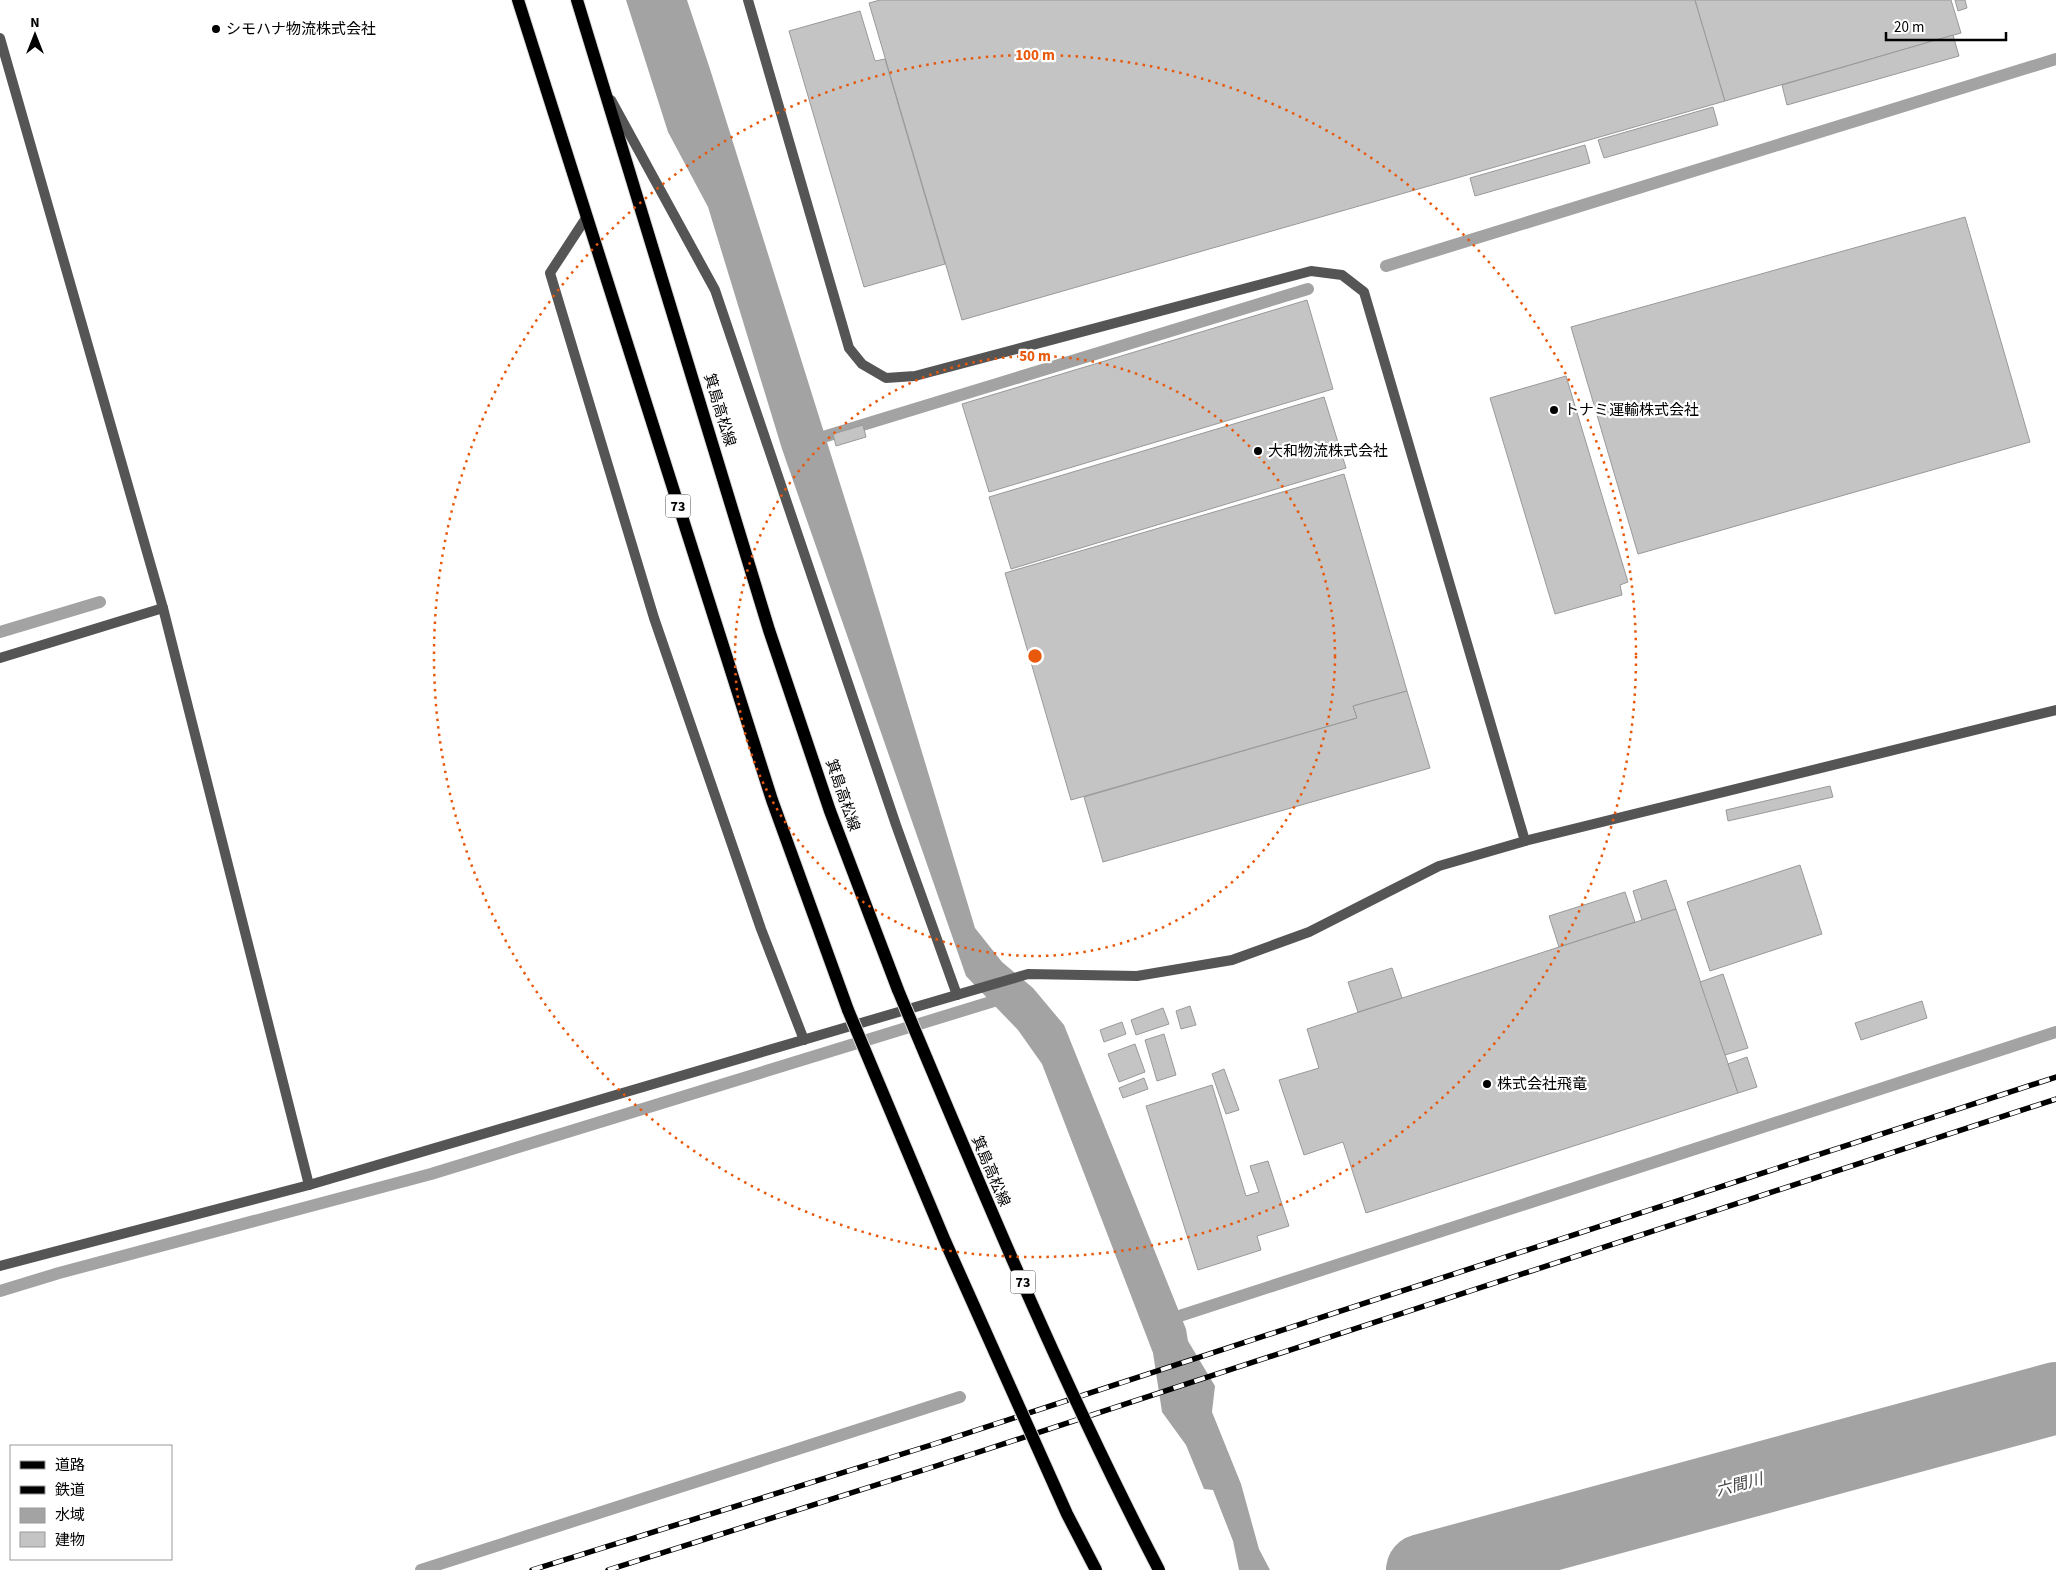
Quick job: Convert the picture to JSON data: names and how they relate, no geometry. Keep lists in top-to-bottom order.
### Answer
{
  "streets": {
    "main road": ["箕島高松線", "73"]
  },
  "water": ["六間川"],
  "places": [
    "シモハナ物流株式会社",
    "トナミ運輸株式会社",
    "大和物流株式会社",
    "株式会社飛竜"
  ],
  "legend": [
    "道路",
    "鉄道",
    "水域",
    "建物"
  ],
  "scale_bar": "20 m",
  "north": "top",
  "rings": ["100 m", "50 m"]
}
